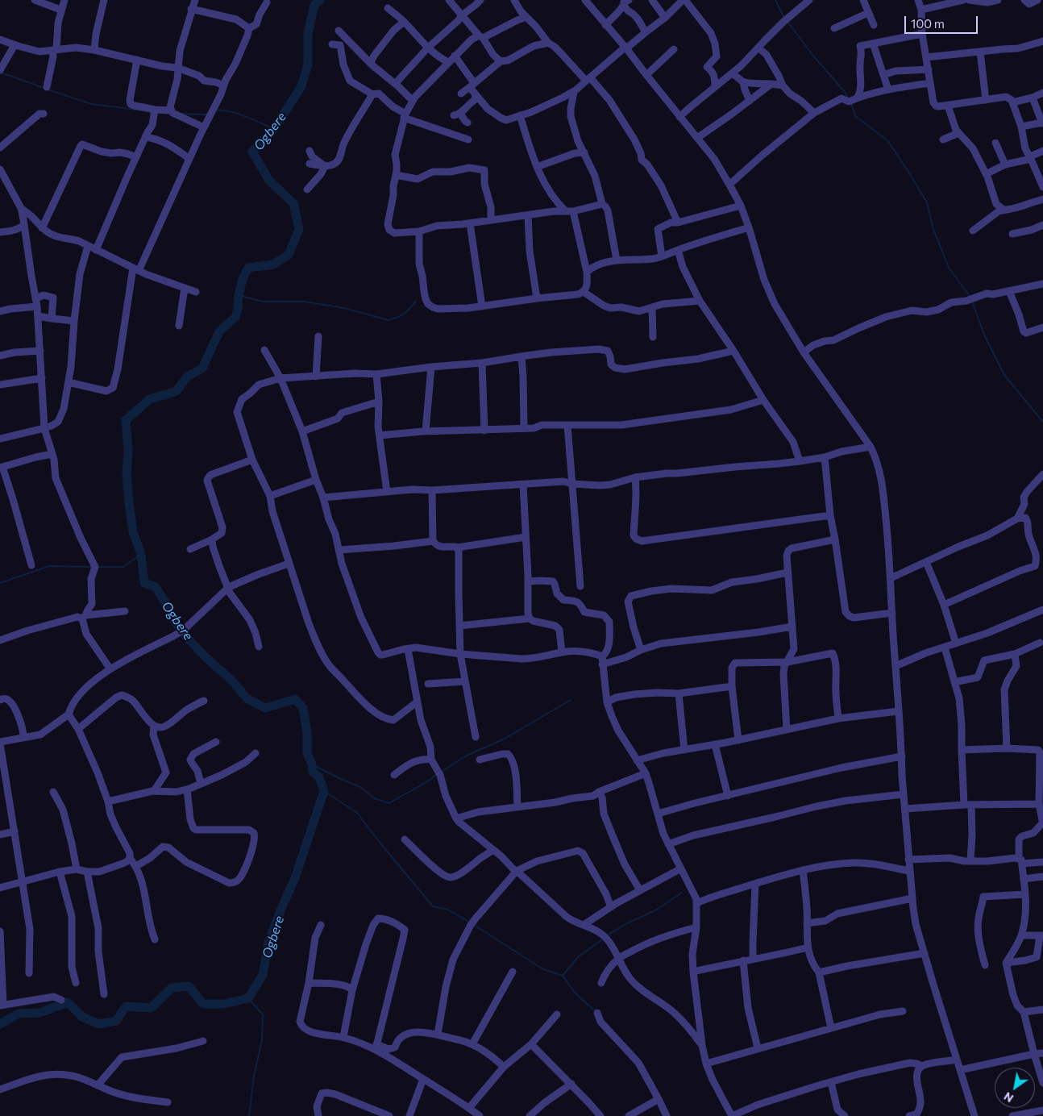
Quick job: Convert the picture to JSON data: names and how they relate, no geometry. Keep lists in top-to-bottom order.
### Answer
{
  "water": ["Ogbere"],
  "scale_bar": "100 m",
  "north": "bottom left"
}
